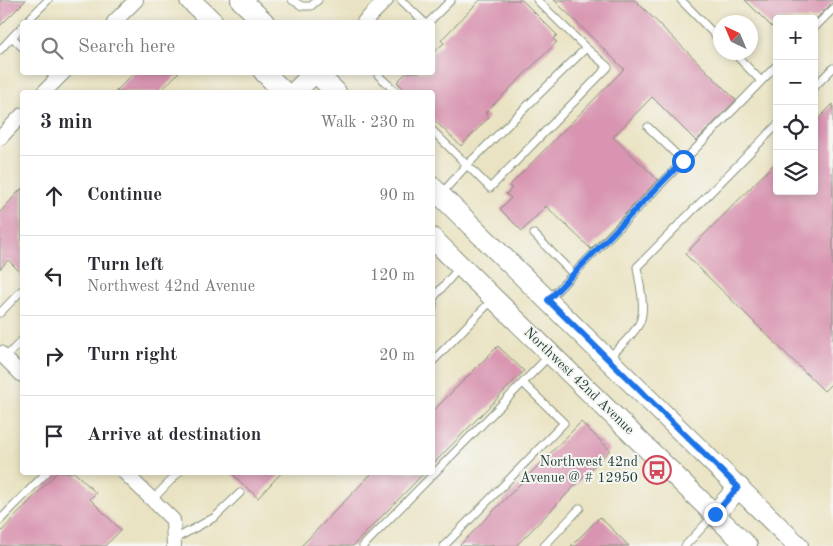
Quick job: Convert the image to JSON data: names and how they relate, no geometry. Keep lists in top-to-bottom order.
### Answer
{
  "streets": {
    "main road": ["Northwest 42nd Avenue"]
  },
  "places": {
    "bus stop": ["Northwest 42nd Avenue @ # 12950"]
  },
  "north": "top left",
  "page": {
    "map_buttons": ["+", "−"],
    "search": "Search here",
    "heading": ["3 min", "Walk · 230 m"],
    "list": [
      ["Continue", "90 m"],
      ["Turn left", "Northwest 42nd Avenue", "120 m"],
      ["Turn right", "20 m"],
      "Arrive at destination"
    ]
  }
}
